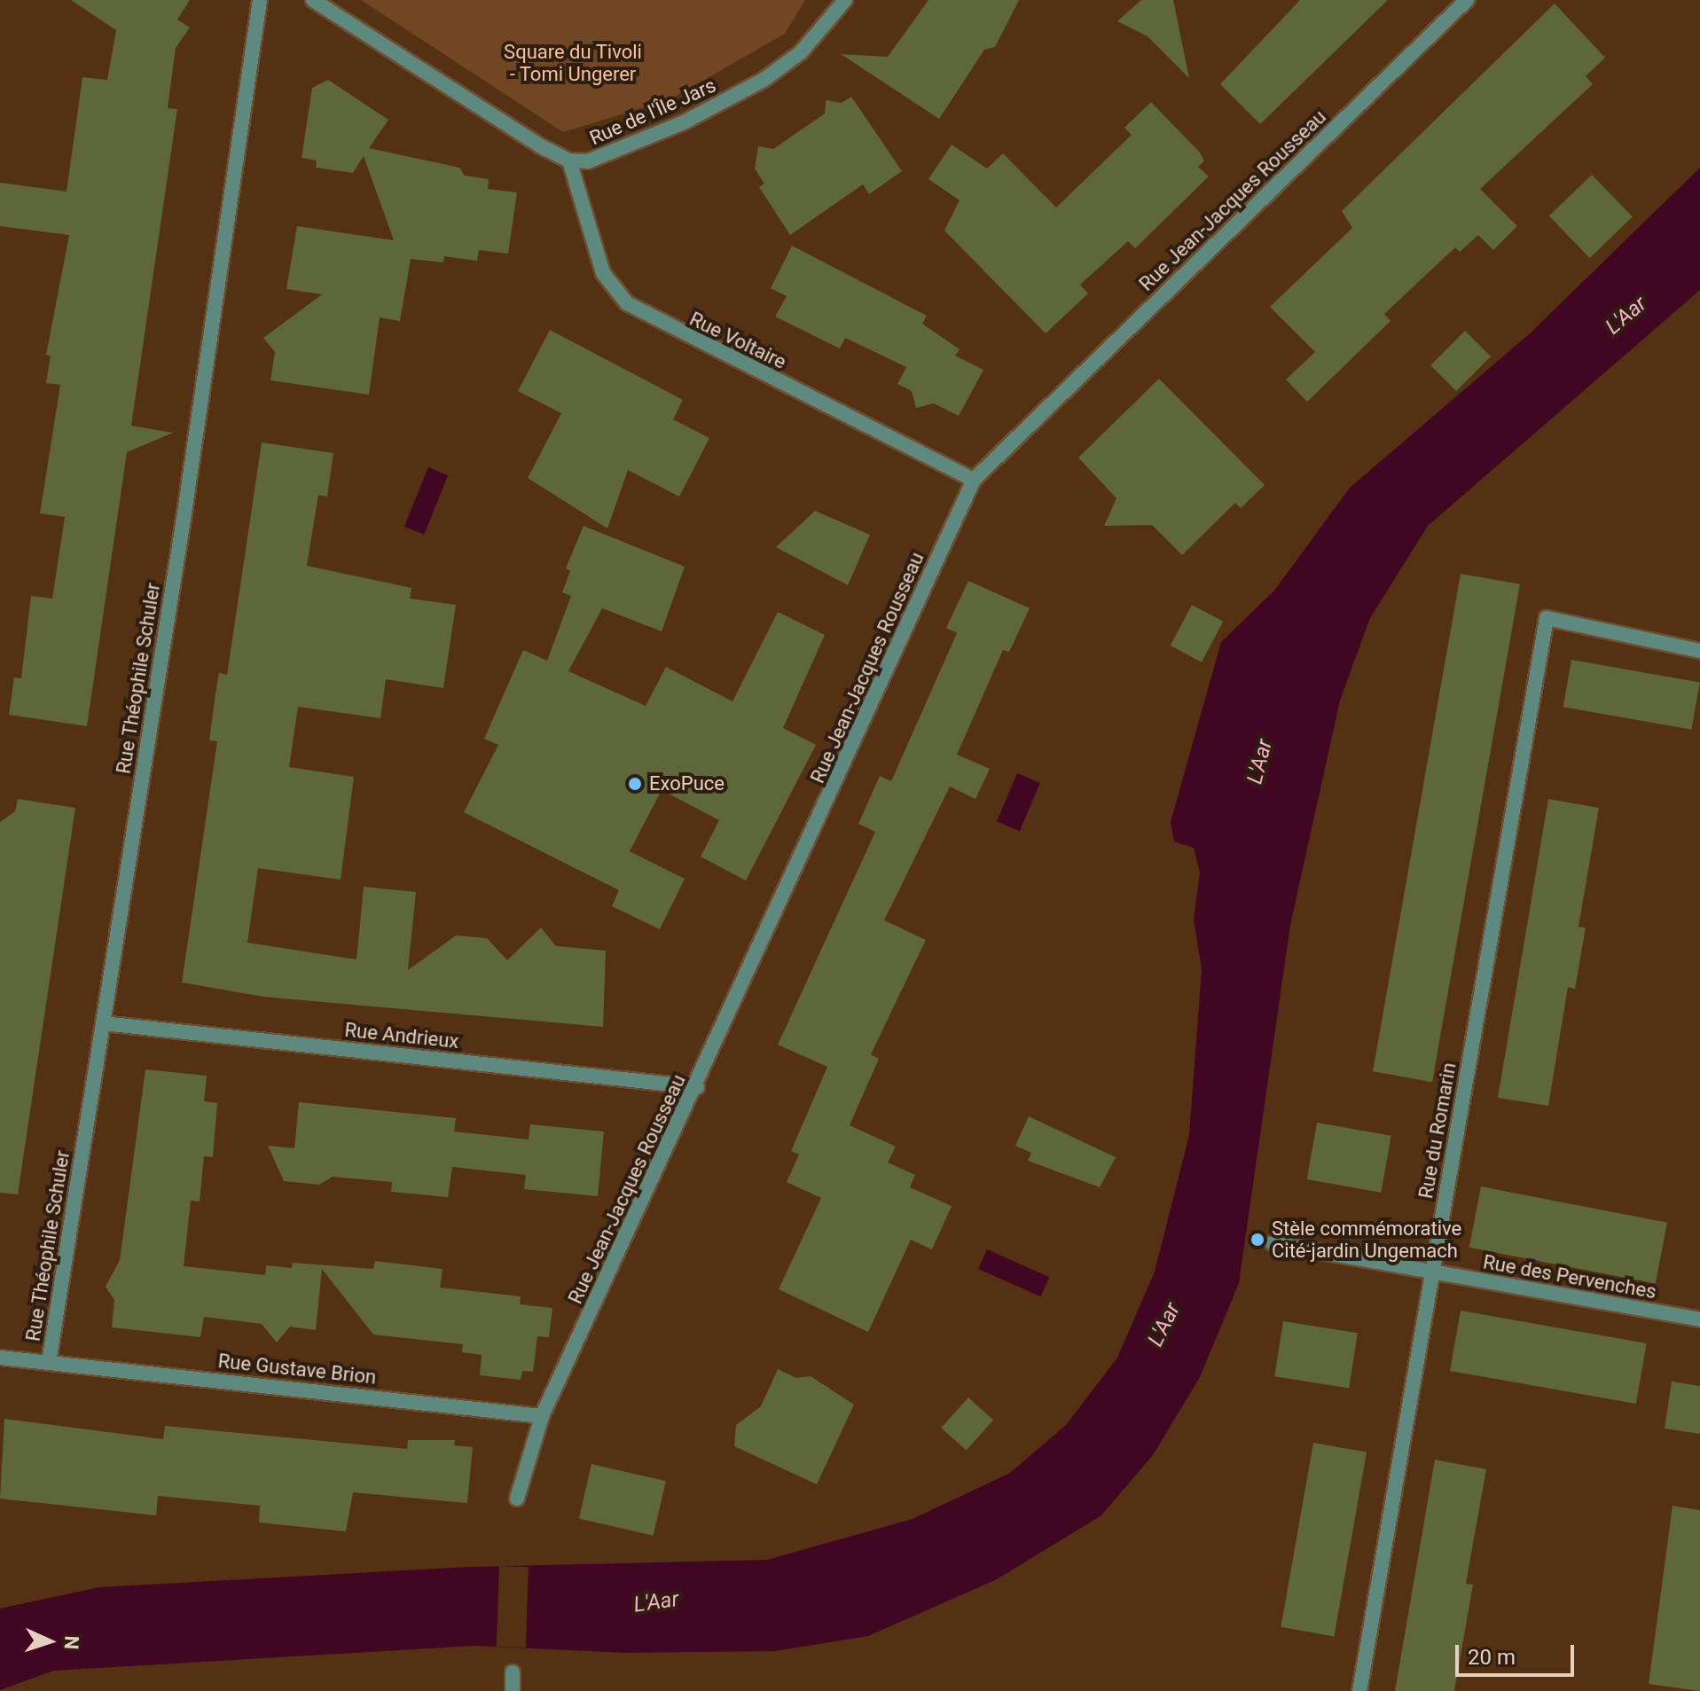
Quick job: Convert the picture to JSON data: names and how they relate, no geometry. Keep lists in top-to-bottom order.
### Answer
{
  "streets": {
    "street": [
      "Rue de l'Île Jars",
      "Rue Jean-Jacques Rousseau",
      "Rue Voltaire",
      "Rue Théophile Schuler",
      "Rue Andrieux",
      "Rue du Romarin",
      "Rue des Pervenches",
      "Rue Gustave Brion"
    ]
  },
  "crossings": [
    ["Rue de l'Île Jars", "Rue Voltaire"],
    ["Rue Jean-Jacques Rousseau", "Rue Voltaire"],
    ["Rue Jean-Jacques Rousseau", "Rue Andrieux"],
    ["Rue Jean-Jacques Rousseau", "Rue Gustave Brion"],
    ["Rue Théophile Schuler", "Rue Andrieux"],
    ["Rue Théophile Schuler", "Rue Gustave Brion"],
    ["Rue du Romarin", "Rue des Pervenches"]
  ],
  "water": ["L'Aar"],
  "parks": ["Square du Tivoli - Tomi Ungerer"],
  "places": ["ExoPuce", "Stèle commémorative Cité-jardin Ungemach"],
  "scale_bar": "20 m",
  "north": "right"
}
